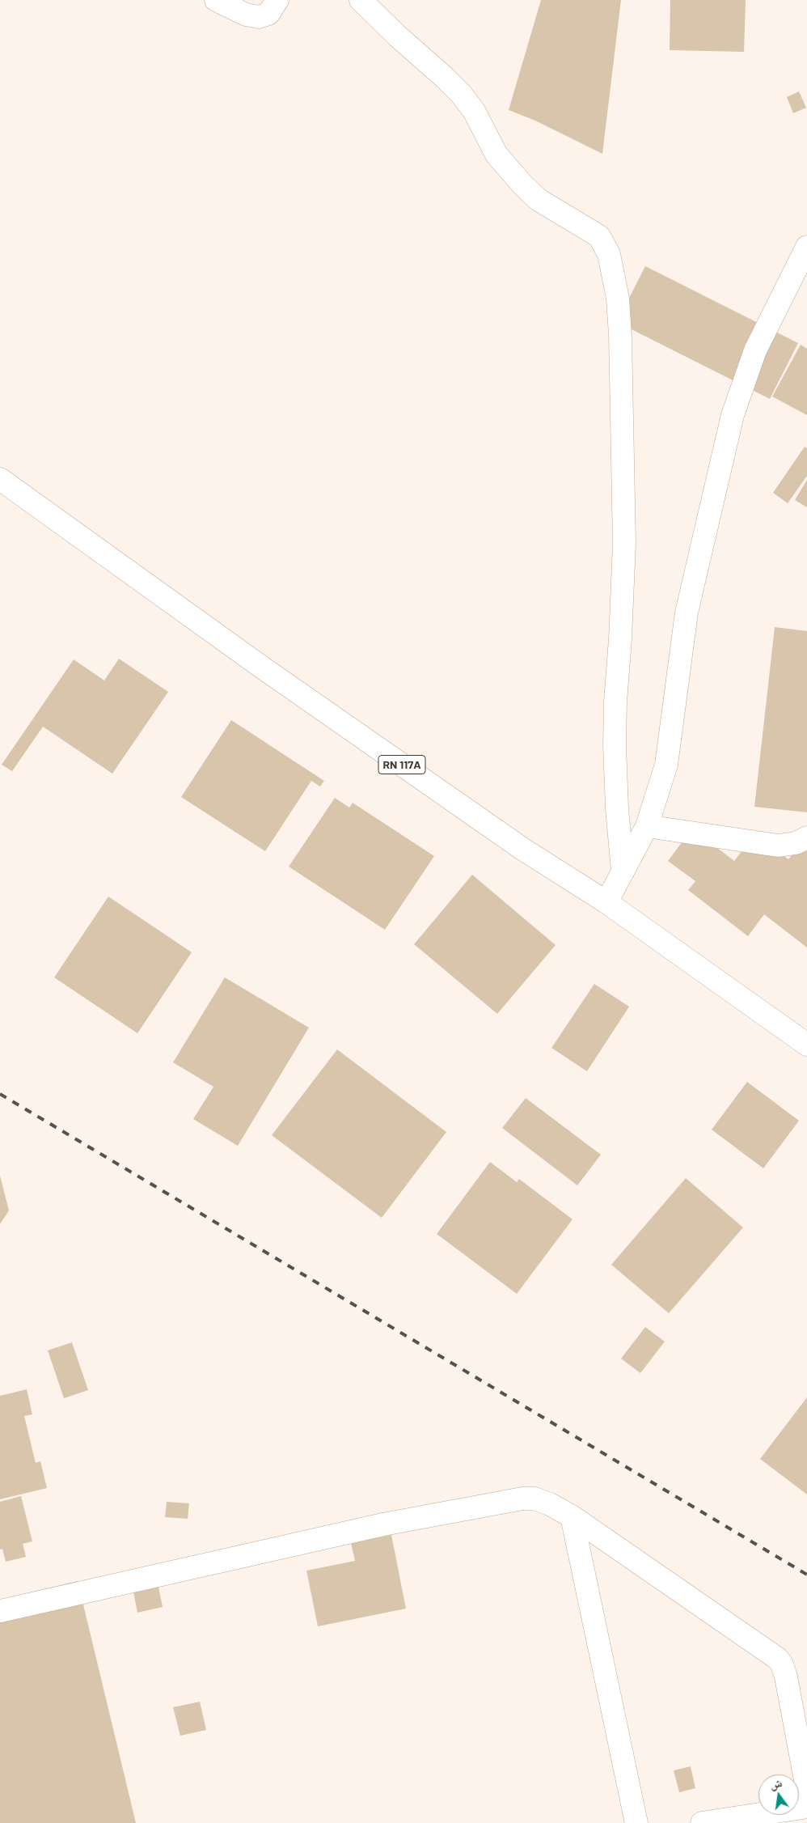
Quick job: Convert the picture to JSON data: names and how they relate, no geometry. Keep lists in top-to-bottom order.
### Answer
{
  "streets": {
    "street": ["RN 117A"]
  },
  "north": "top"
}
